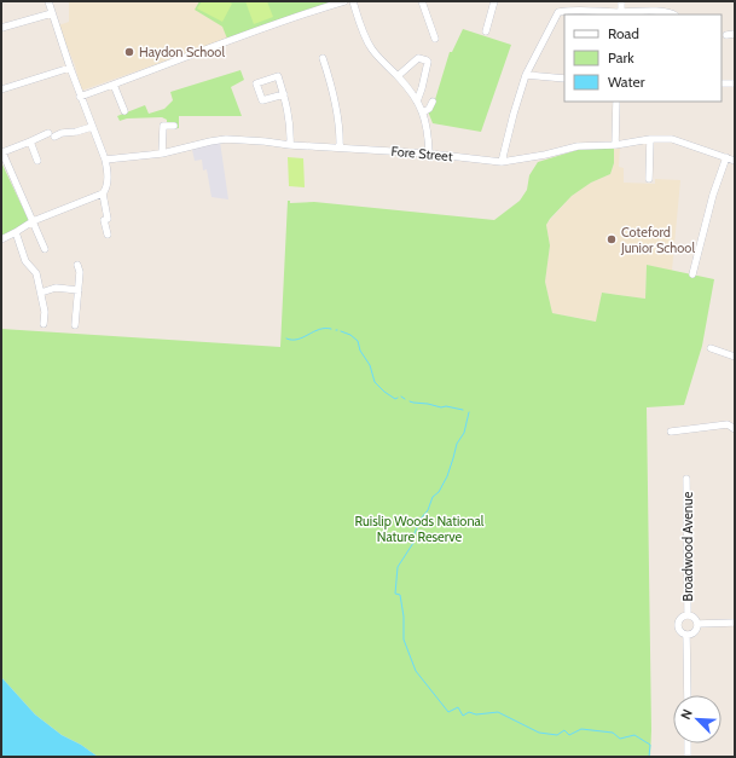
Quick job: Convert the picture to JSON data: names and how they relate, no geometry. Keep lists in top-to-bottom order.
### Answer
{
  "streets": {
    "street": ["Fore Street", "Broadwood Avenue"]
  },
  "parks": ["Ruislip Woods National Nature Reserve"],
  "places": ["Haydon School", "Coteford Junior School"],
  "legend": ["Road", "Park", "Water"],
  "north": "top left"
}
